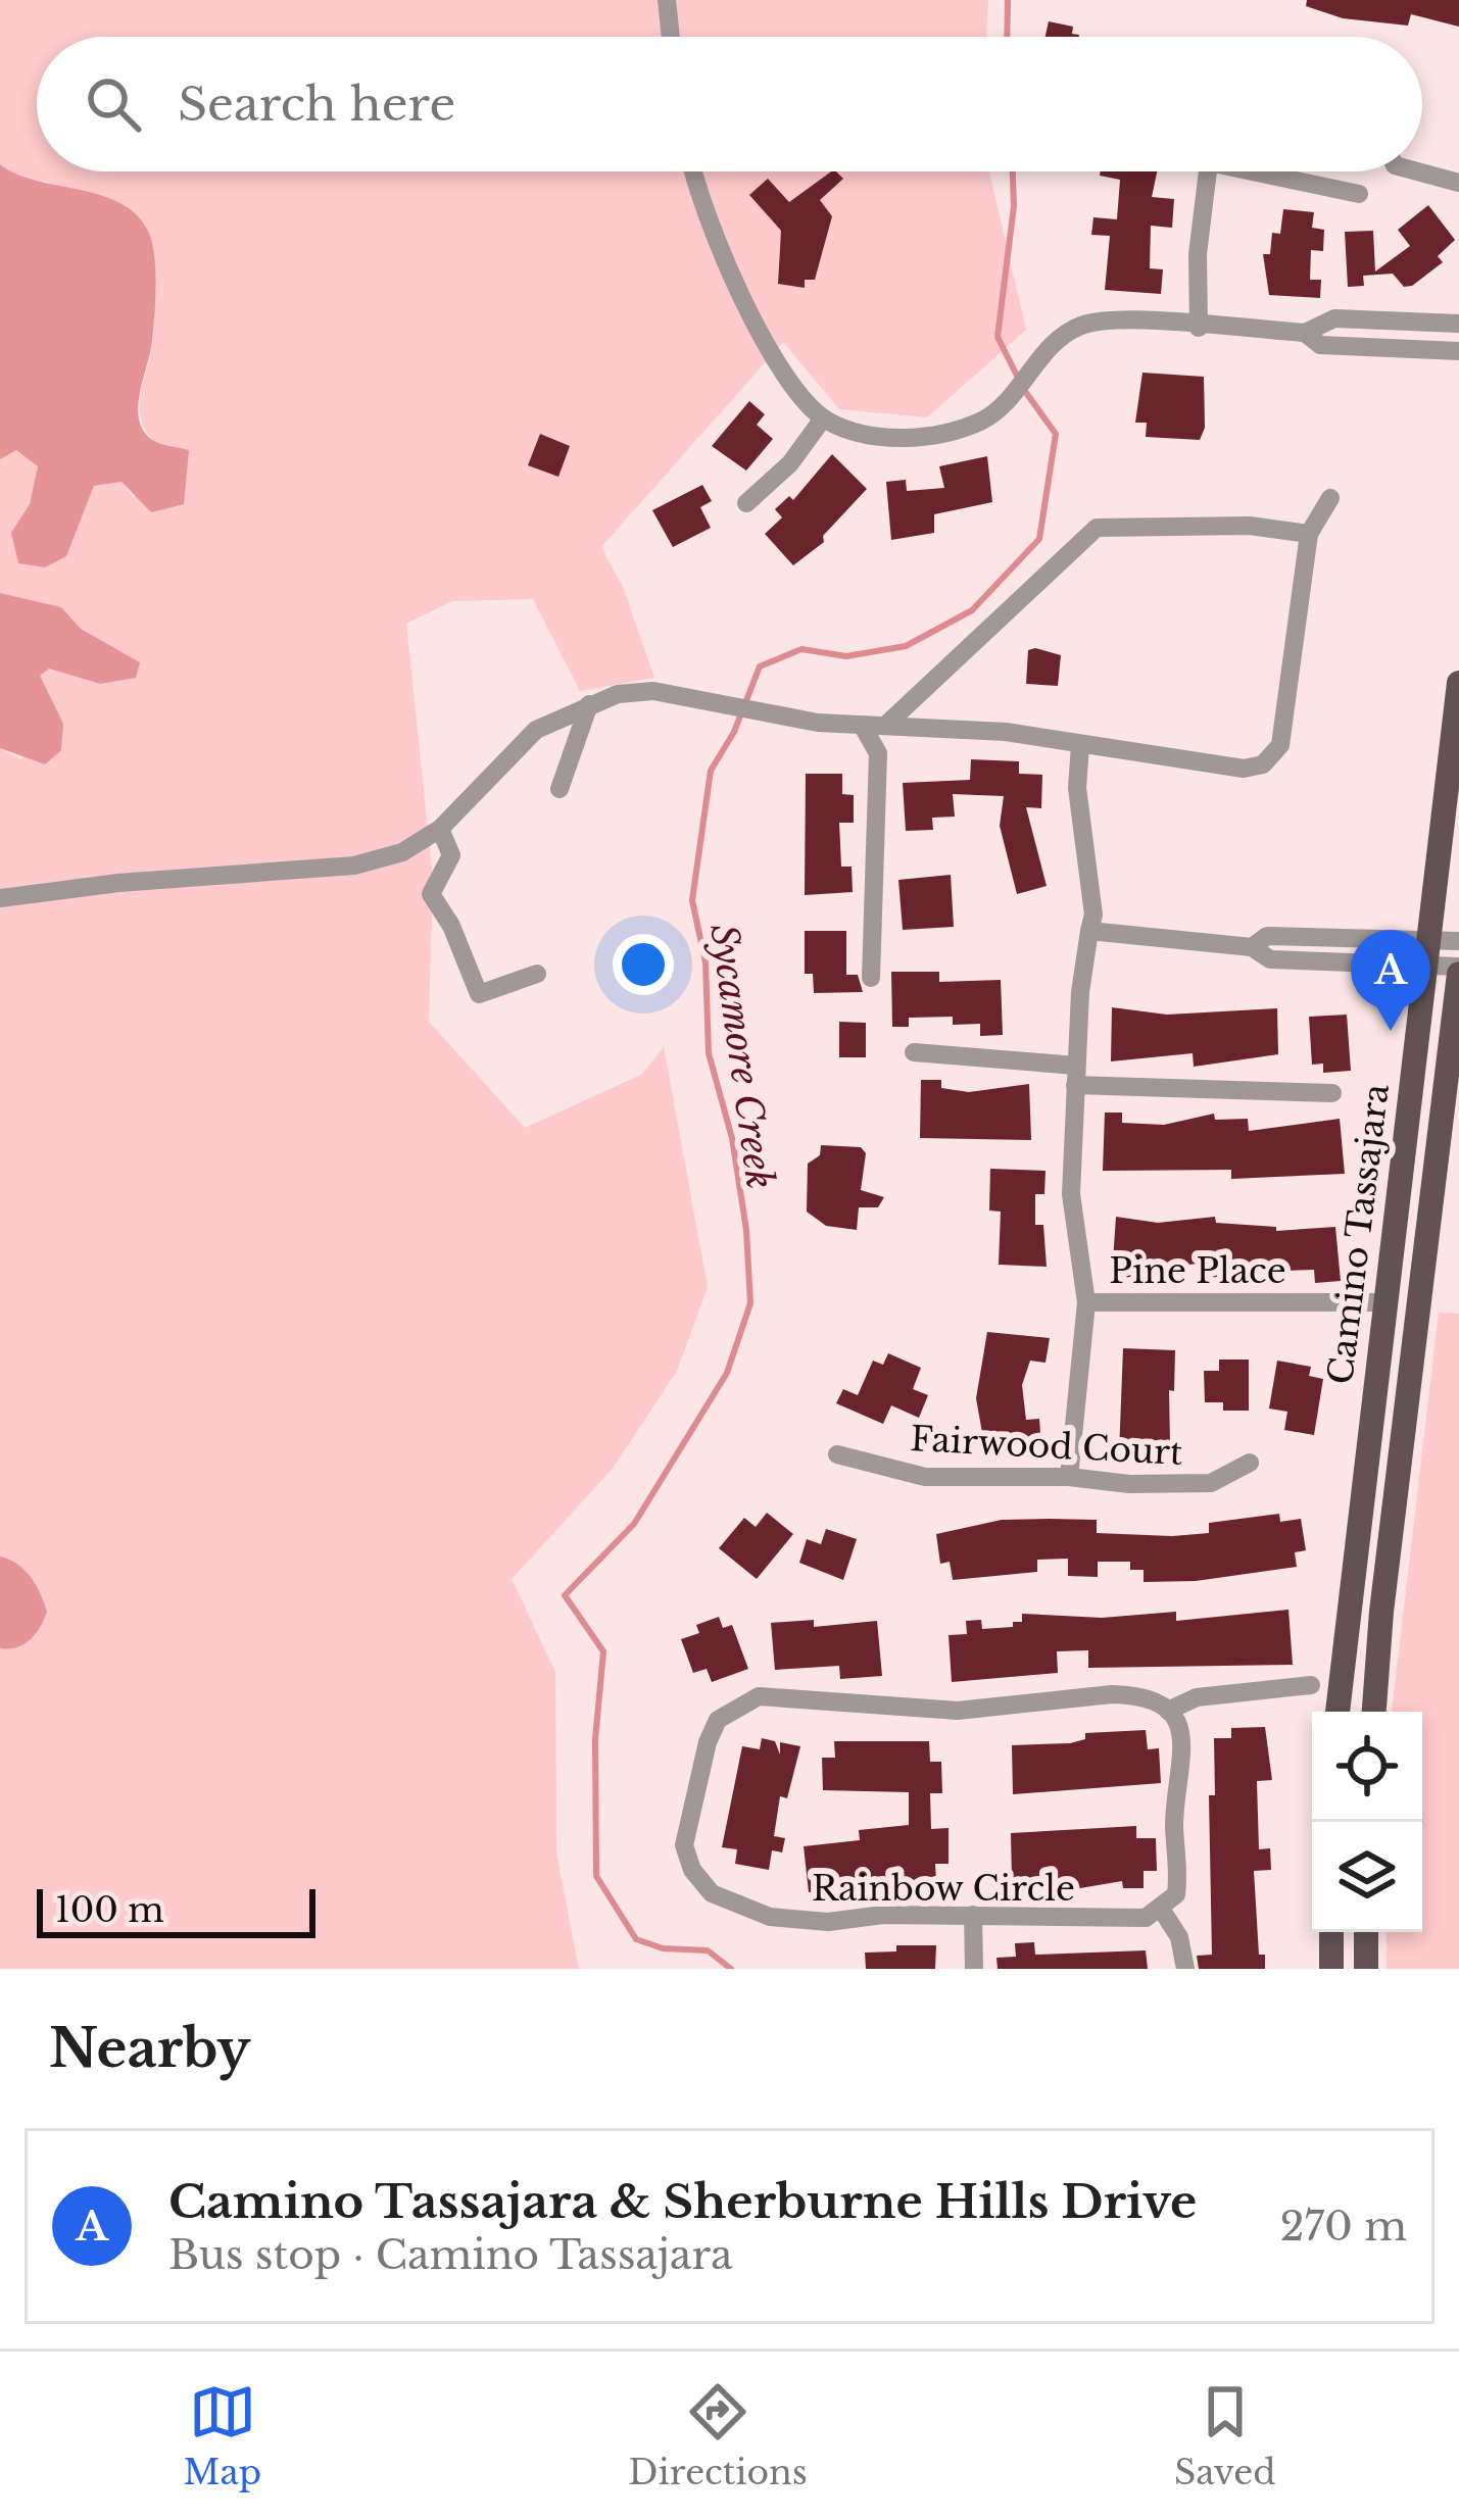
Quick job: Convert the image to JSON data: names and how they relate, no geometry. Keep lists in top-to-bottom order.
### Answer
{
  "streets": {
    "main road": ["Camino Tassajara"],
    "street": ["Pine Place", "Fairwood Court", "Rainbow Circle"]
  },
  "crossings": [
    ["Camino Tassajara", "Pine Place"]
  ],
  "water": ["Sycamore Creek"],
  "scale_bar": "100 m",
  "page": {
    "search": "Search here",
    "pins": "A",
    "scale": "100 m",
    "heading": "Nearby",
    "list": [
      {
        "mark": "A",
        "name": "Camino Tassajara & Sherburne Hills Drive",
        "note": "Bus stop · Camino Tassajara",
        "value": "270 m"
      }
    ],
    "nav": ["Map", "Directions", "Saved"]
  }
}
